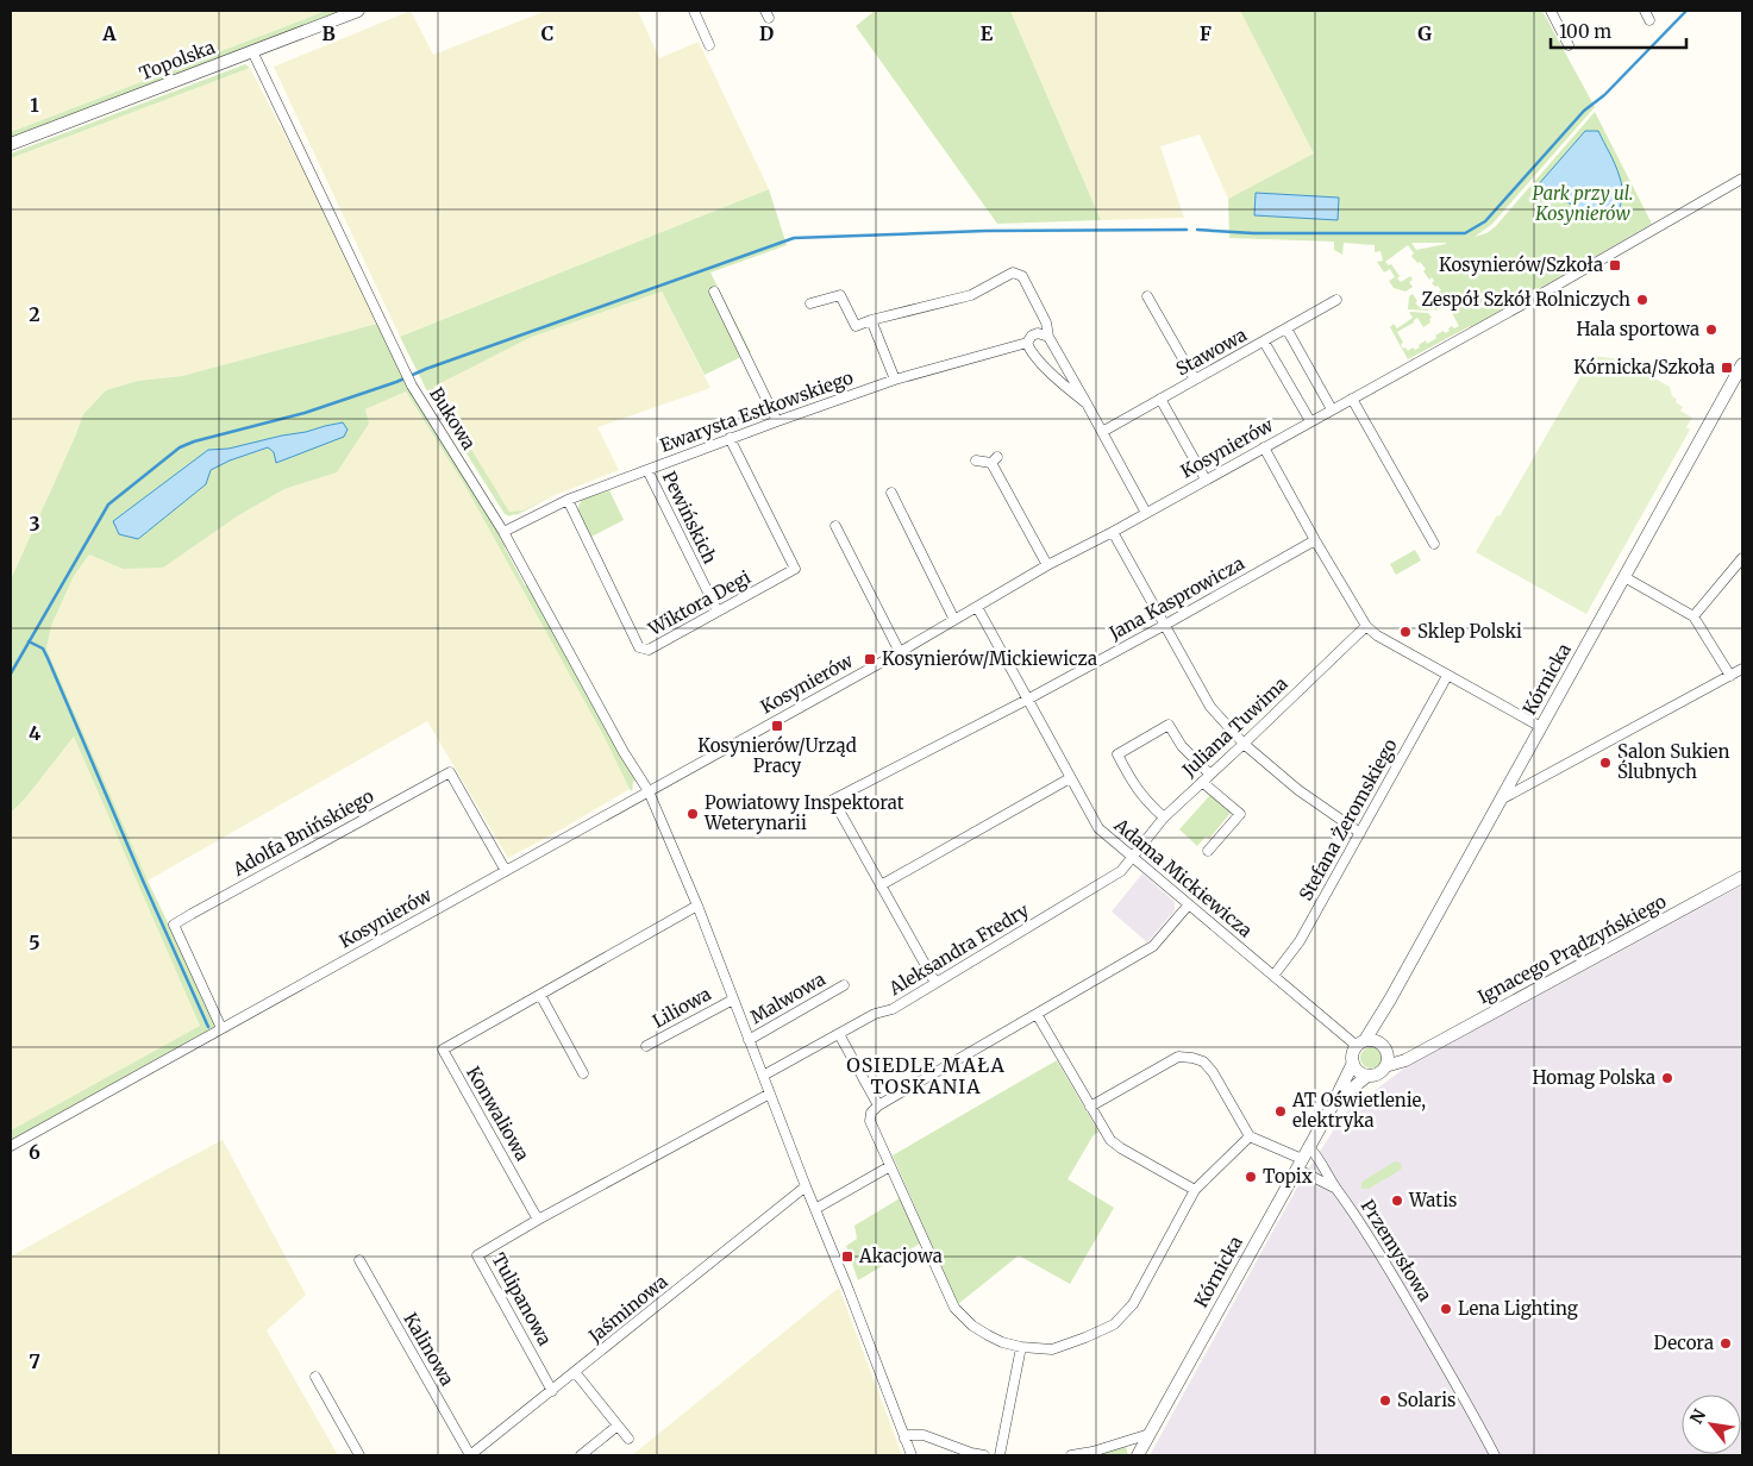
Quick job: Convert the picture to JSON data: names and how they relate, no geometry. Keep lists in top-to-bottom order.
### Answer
{
  "streets": {
    "street": [
      "Topolska",
      "Stawowa",
      "Ewarysta Estkowskiego",
      "Bukowa",
      "Kosynierów",
      "Pewińskich",
      "Jana Kasprowicza",
      "Wiktora Degi",
      "Kórnicka",
      "Juliana Tuwima",
      "Stefana Żeromskiego",
      "Adolfa Bnińskiego",
      "Adama Mickiewicza",
      "Aleksandra Fredry",
      "Ignacego Prądzyńskiego",
      "Malwowa",
      "Liliowa",
      "Konwaliowa",
      "Przemysłowa",
      "Tulipanowa",
      "Jaśminowa",
      "Kalinowa"
    ]
  },
  "crossings": [
    ["Topolska", "Bukowa"],
    ["Ewarysta Estkowskiego", "Bukowa"],
    ["Ewarysta Estkowskiego", "Pewińskich"],
    ["Ewarysta Estkowskiego", "Wiktora Degi"],
    ["Bukowa", "Kosynierów"],
    ["Kosynierów", "Adolfa Bnińskiego"],
    ["Kosynierów", "Adama Mickiewicza"],
    ["Pewińskich", "Wiktora Degi"],
    ["Jana Kasprowicza", "Adama Mickiewicza"],
    ["Kórnicka", "Adama Mickiewicza"],
    ["Kórnicka", "Ignacego Prądzyńskiego"],
    ["Kórnicka", "Przemysłowa"],
    ["Juliana Tuwima", "Adama Mickiewicza"],
    ["Juliana Tuwima", "Aleksandra Fredry"],
    ["Stefana Żeromskiego", "Adama Mickiewicza"],
    ["Adama Mickiewicza", "Aleksandra Fredry"],
    ["Adama Mickiewicza", "Ignacego Prądzyńskiego"],
    ["Konwaliowa", "Tulipanowa"],
    ["Tulipanowa", "Jaśminowa"],
    ["Jaśminowa", "Kalinowa"]
  ],
  "districts": ["OSIEDLE MAŁA TOSKANIA"],
  "parks": ["Park przy ul. Kosynierów"],
  "places": {
    "transit": [
      "Kosynierów/Szkoła",
      "Kórnicka/Szkoła",
      "Kosynierów/Mickiewicza",
      "Kosynierów/Urząd Pracy",
      "Akacjowa"
    ],
    "other": [
      "Zespół Szkół Rolniczych",
      "Hala sportowa",
      "Sklep Polski",
      "Salon Sukien Ślubnych",
      "Powiatowy Inspektorat Weterynarii",
      "Homag Polska",
      "AT Oświetlenie, elektryka",
      "Topix",
      "Watis",
      "Lena Lighting",
      "Decora",
      "Solaris"
    ]
  },
  "scale_bar": "100 m",
  "north": "top left",
  "grid": {
    "columns": [
      "A",
      "B",
      "C",
      "D",
      "E",
      "F",
      "G"
    ],
    "rows": [
      "1",
      "2",
      "3",
      "4",
      "5",
      "6",
      "7"
    ]
  }
}
